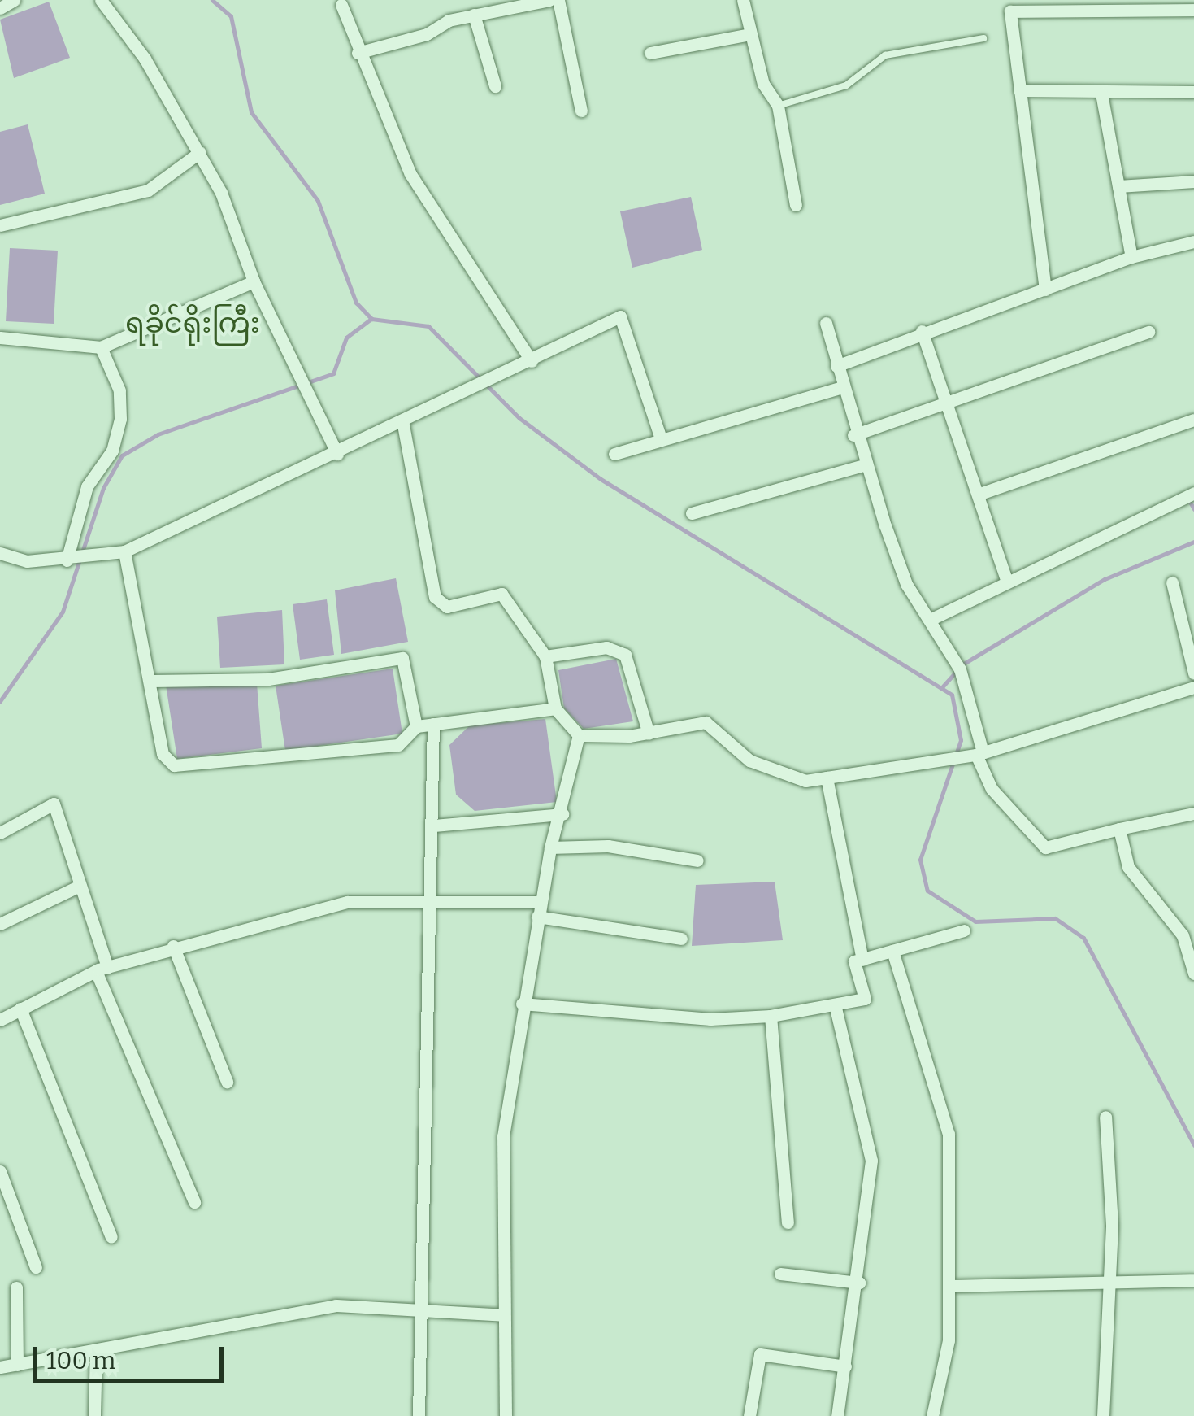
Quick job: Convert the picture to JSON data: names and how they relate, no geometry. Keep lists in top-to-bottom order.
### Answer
{
  "districts": ["ရခိုင်ရိုးကြီး"],
  "scale_bar": "100 m"
}
